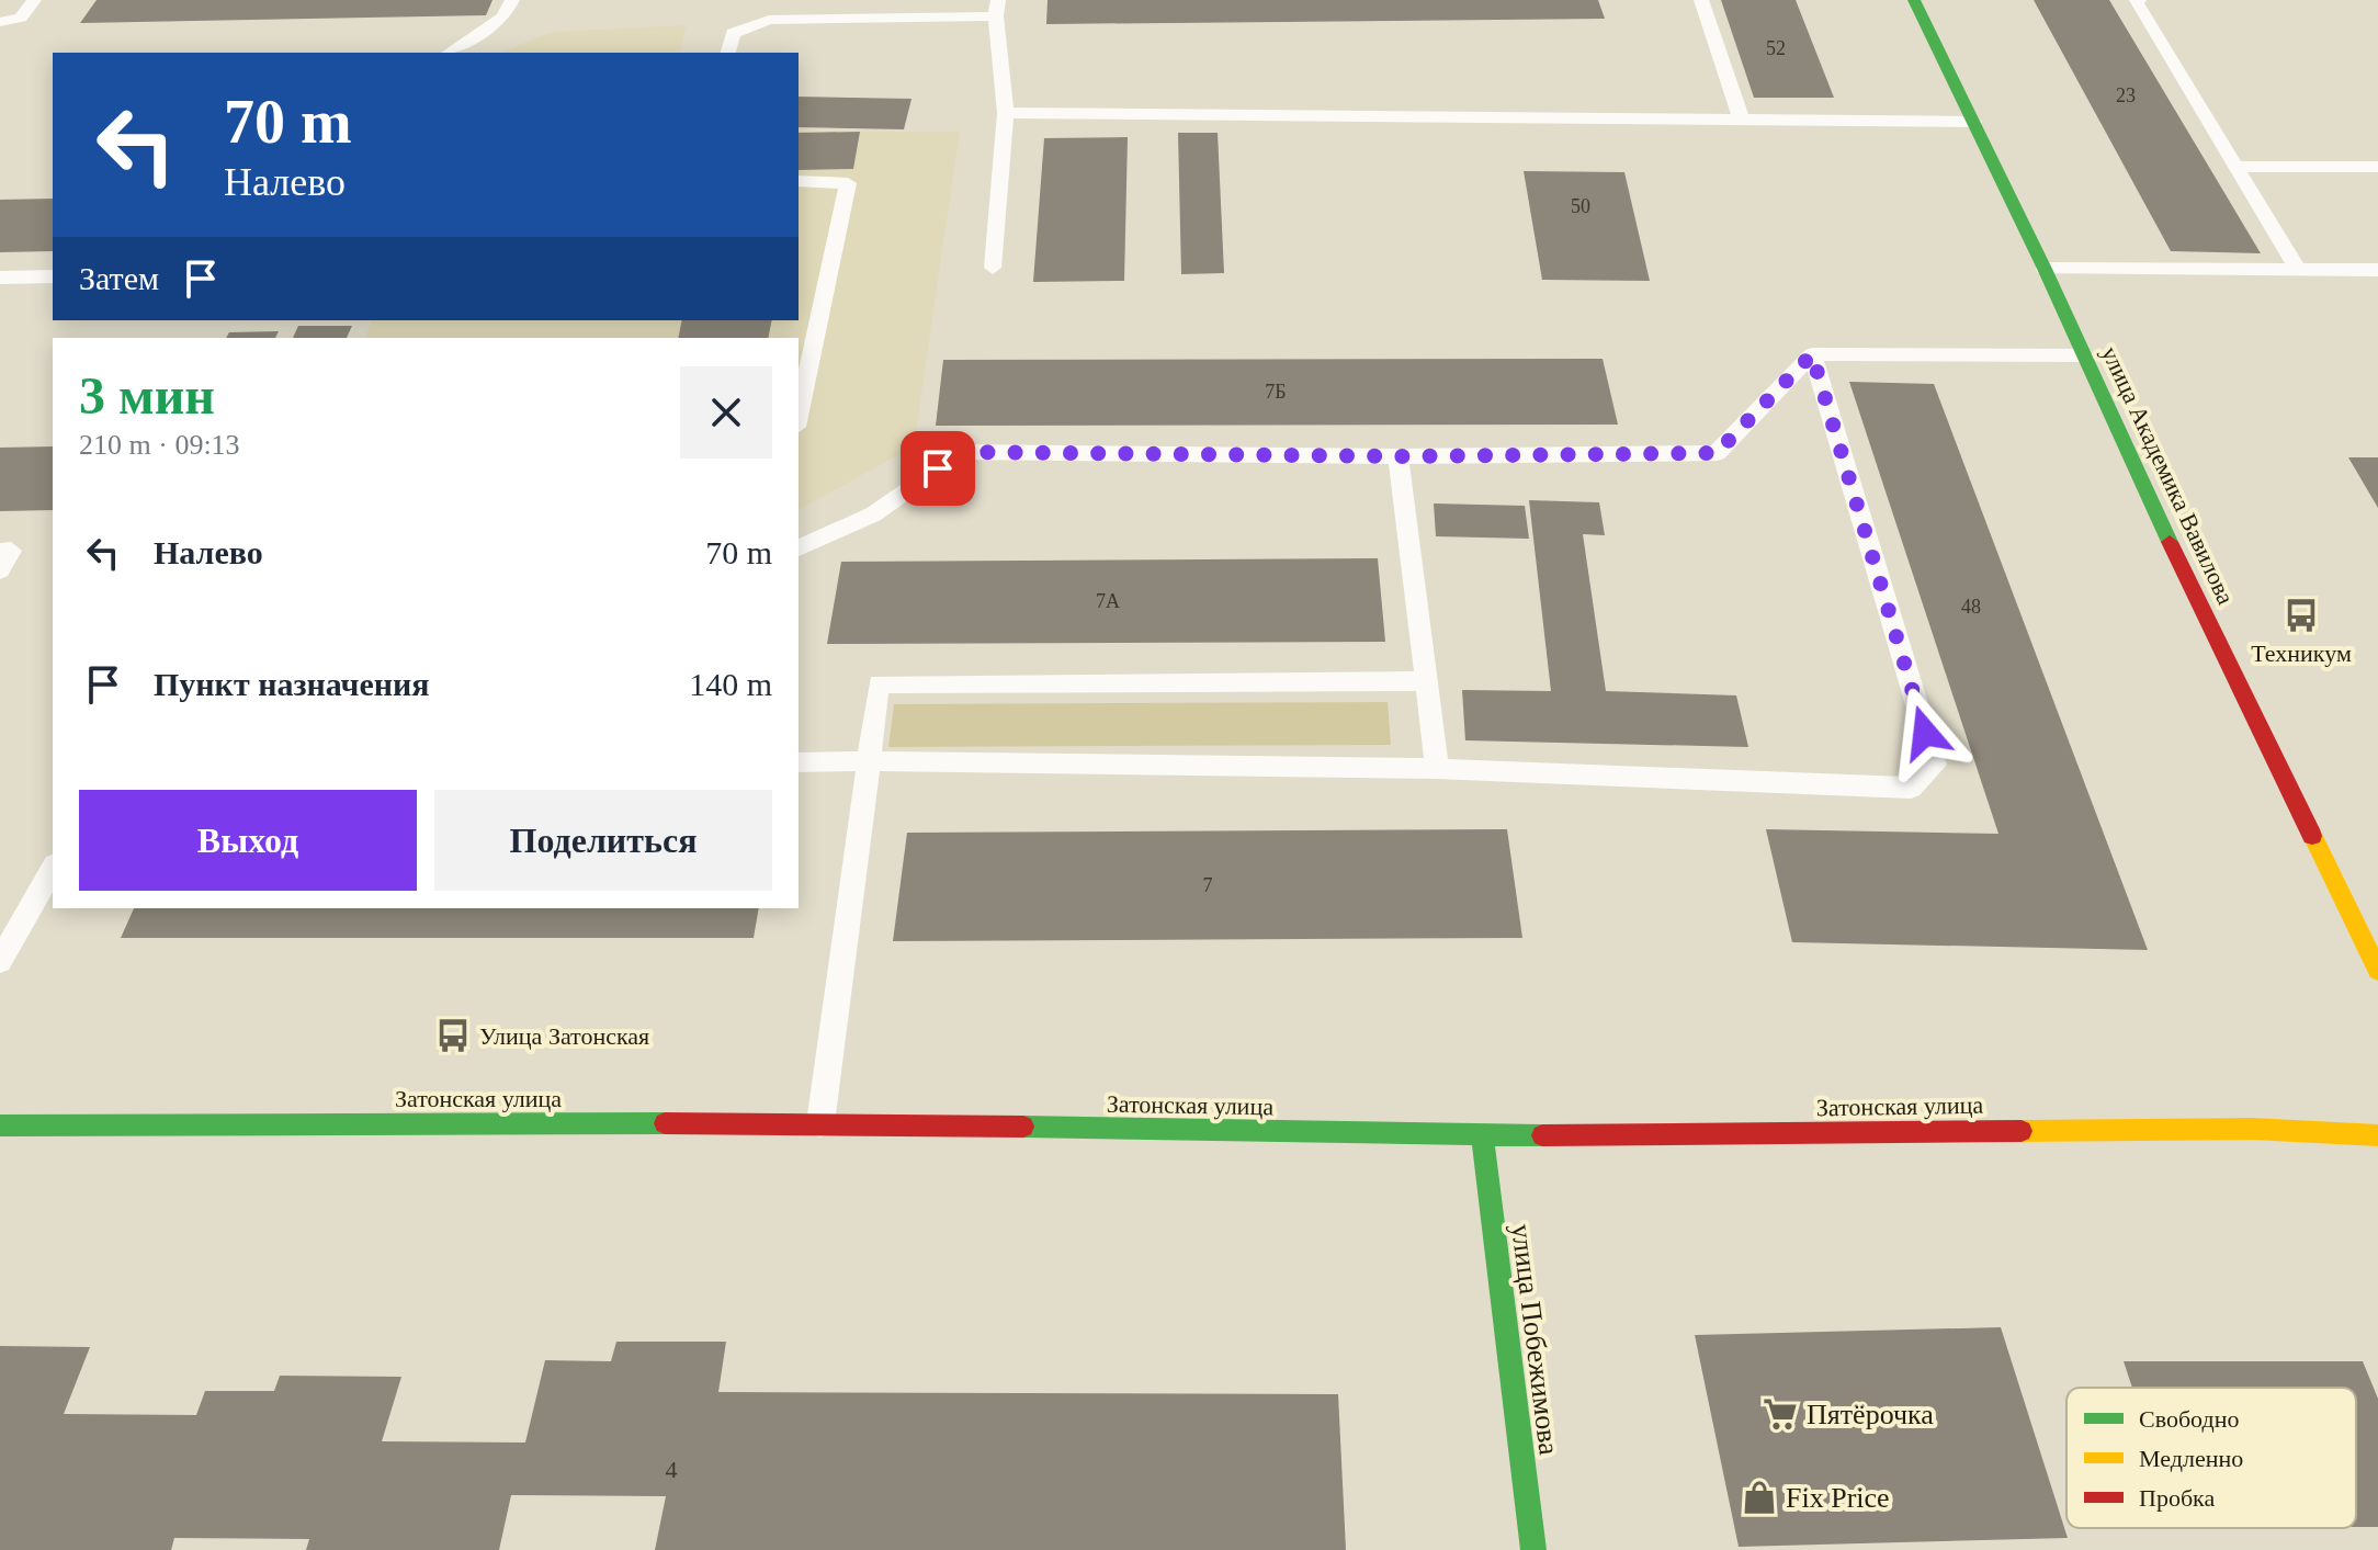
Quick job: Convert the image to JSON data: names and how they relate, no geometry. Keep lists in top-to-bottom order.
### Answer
{
  "streets": {
    "main road": ["улица Академика Вавилова", "Затонская улица", "улица Побежимова"]
  },
  "crossings": [
    ["Затонская улица", "улица Побежимова"]
  ],
  "places": {
    "bus stop": ["Техникум", "Улица Затонская"],
    "supermarket": ["Пятёрочка"],
    "shop": ["Fix Price"]
  },
  "house_numbers": [
    "52",
    "23",
    "50",
    "7Б",
    "7А",
    "48",
    "7",
    "4"
  ],
  "legend": ["Свободно", "Медленно", "Пробка"],
  "page": {
    "turn": ["70 m", "Налево"],
    "then": "Затем",
    "heading": ["3 мин", "210 m · 09:13"],
    "list": [
      {
        "name": "Налево",
        "value": "70 m"
      },
      {
        "name": "Пункт назначения",
        "value": "140 m"
      }
    ],
    "buttons": ["Выход", "Поделиться"]
  }
}
